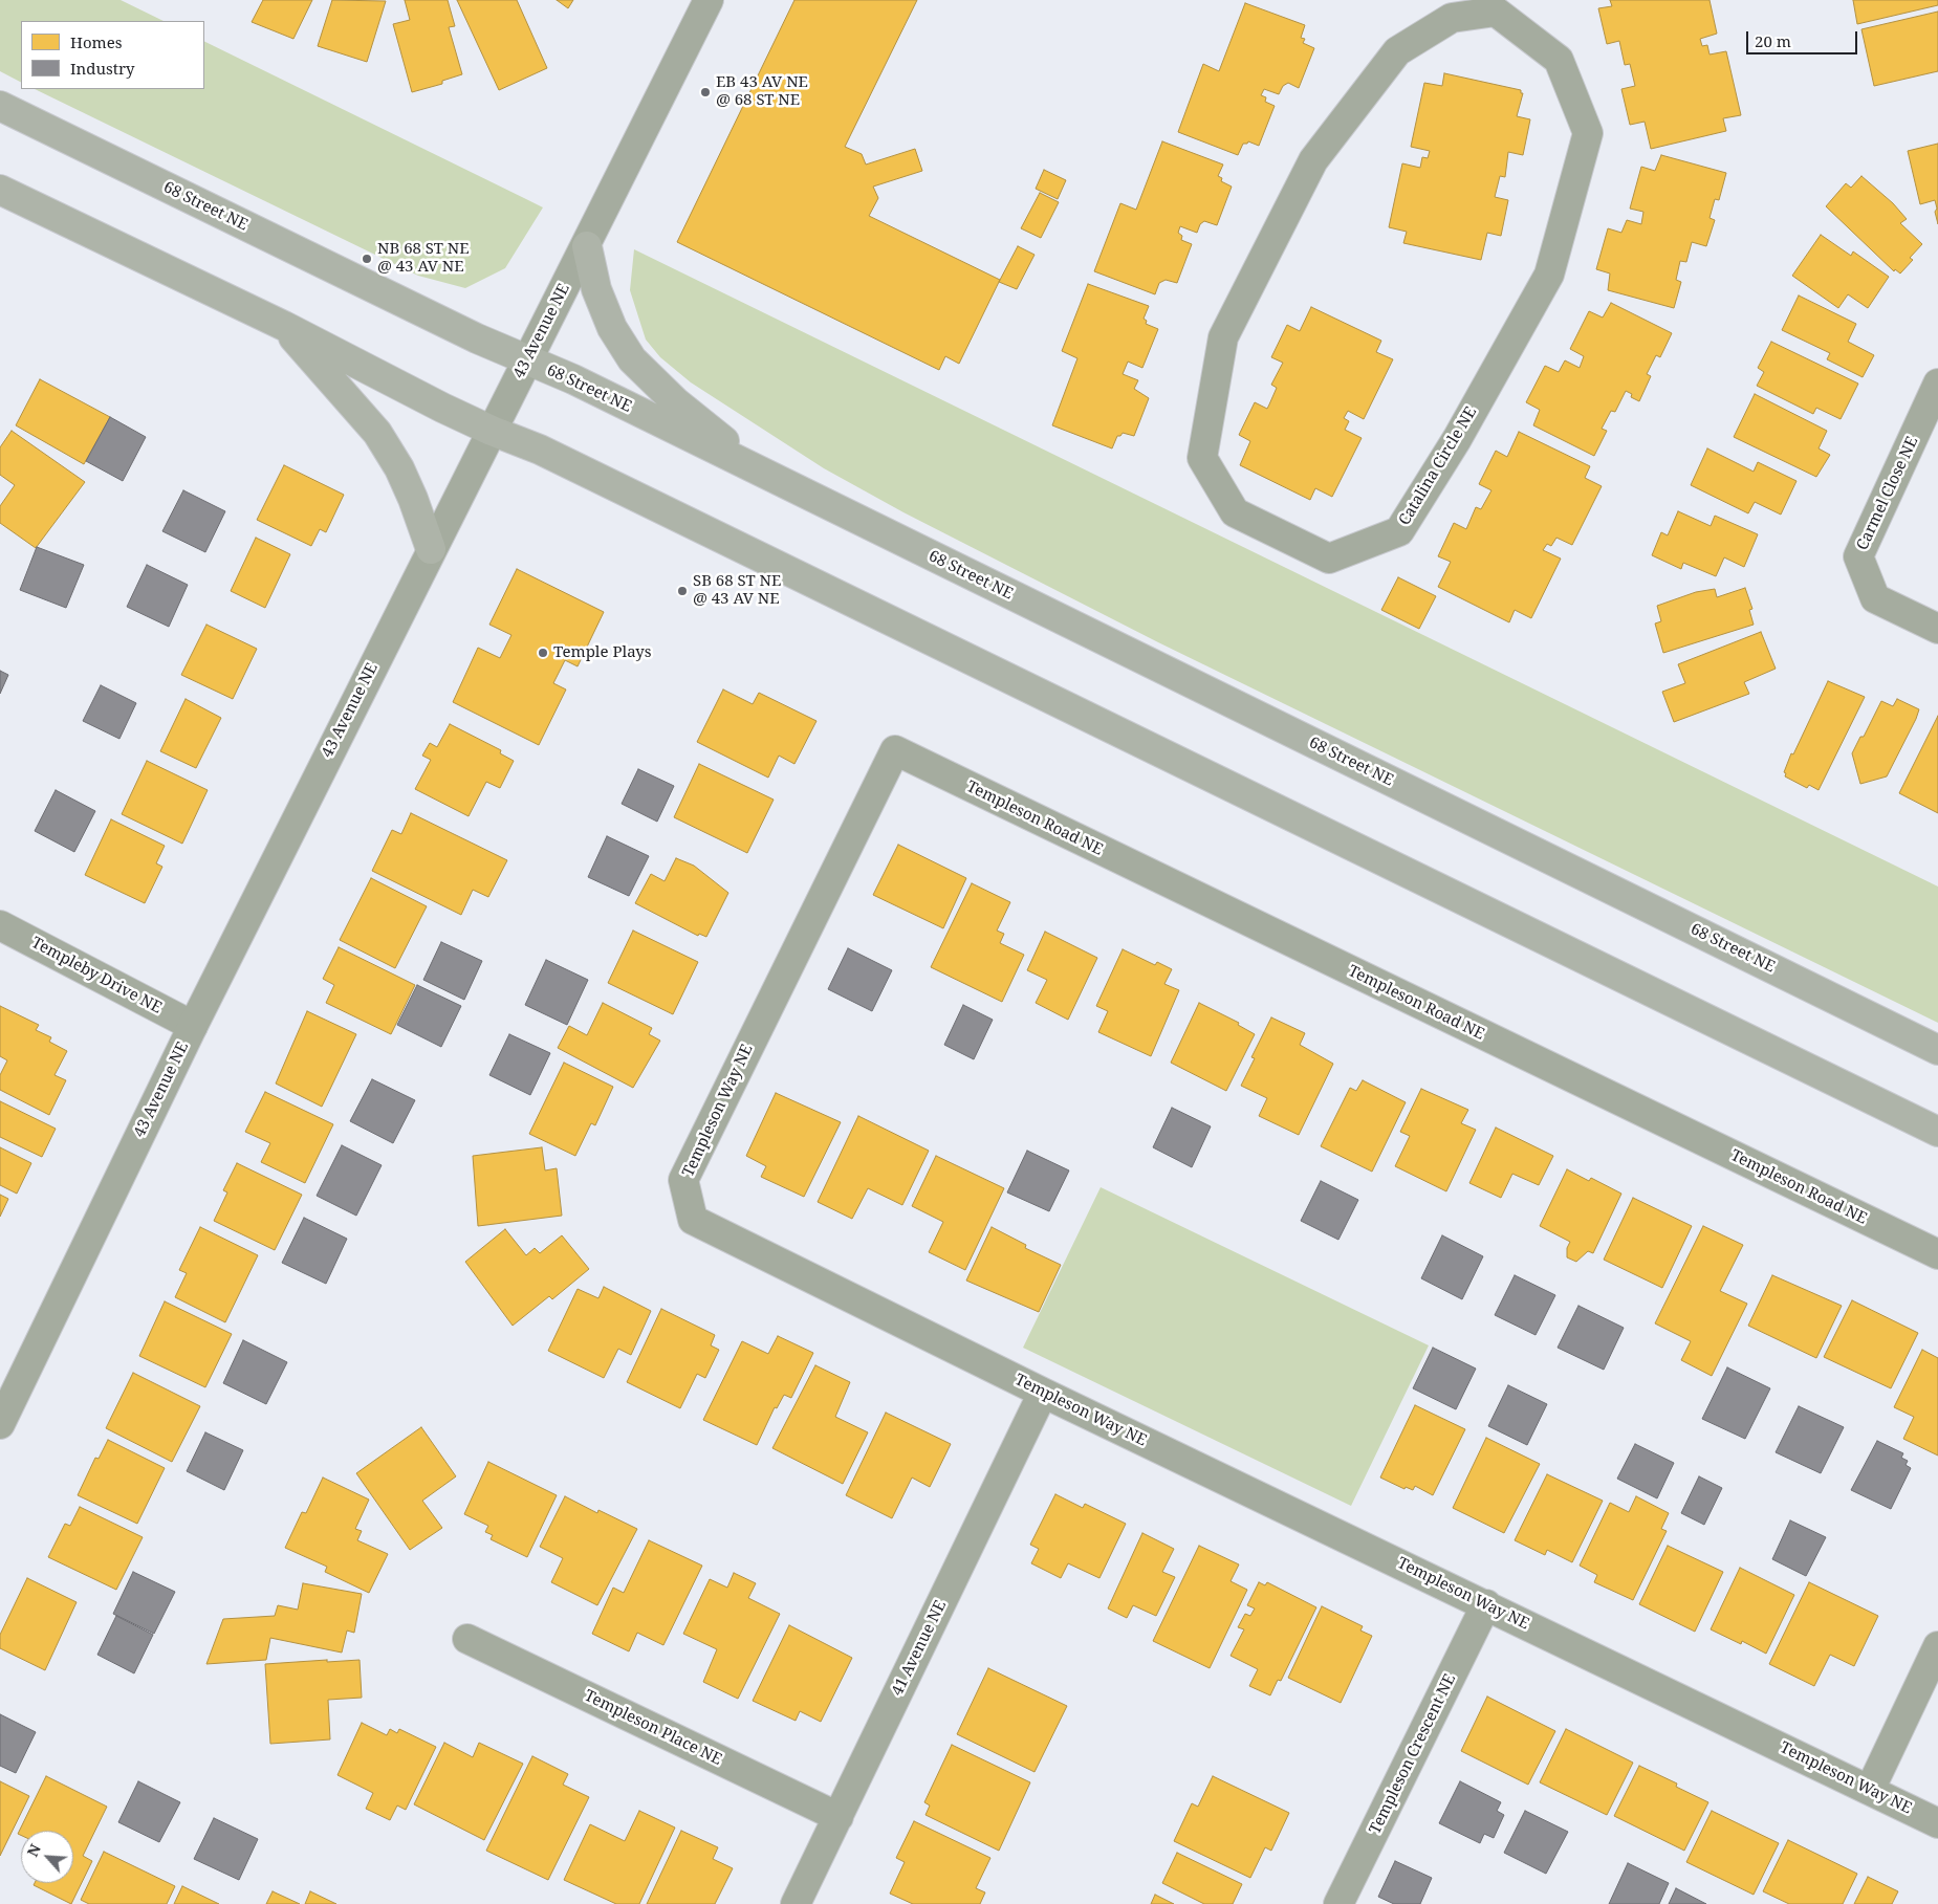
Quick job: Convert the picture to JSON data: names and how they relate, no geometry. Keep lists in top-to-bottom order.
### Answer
{
  "streets": {
    "main road": ["68 Street NE"],
    "street": [
      "43 Avenue NE",
      "Catalina Circle NE",
      "Carmel Close NE",
      "Templeson Road NE",
      "Templeby Drive NE",
      "Templeson Way NE",
      "41 Avenue NE",
      "Templeson Place NE",
      "Templeson Crescent NE"
    ]
  },
  "crossings": [
    ["68 Street NE", "43 Avenue NE"],
    ["43 Avenue NE", "Templeby Drive NE"],
    ["Templeson Road NE", "Templeson Way NE"],
    ["Templeson Way NE", "41 Avenue NE"],
    ["Templeson Way NE", "Templeson Crescent NE"],
    ["41 Avenue NE", "Templeson Place NE"]
  ],
  "places": [
    "EB 43 AV NE @ 68 ST NE",
    "NB 68 ST NE @ 43 AV NE",
    "SB 68 ST NE @ 43 AV NE",
    "Temple Plays"
  ],
  "legend": ["Homes", "Industry"],
  "scale_bar": "20 m",
  "north": "top left"
}
